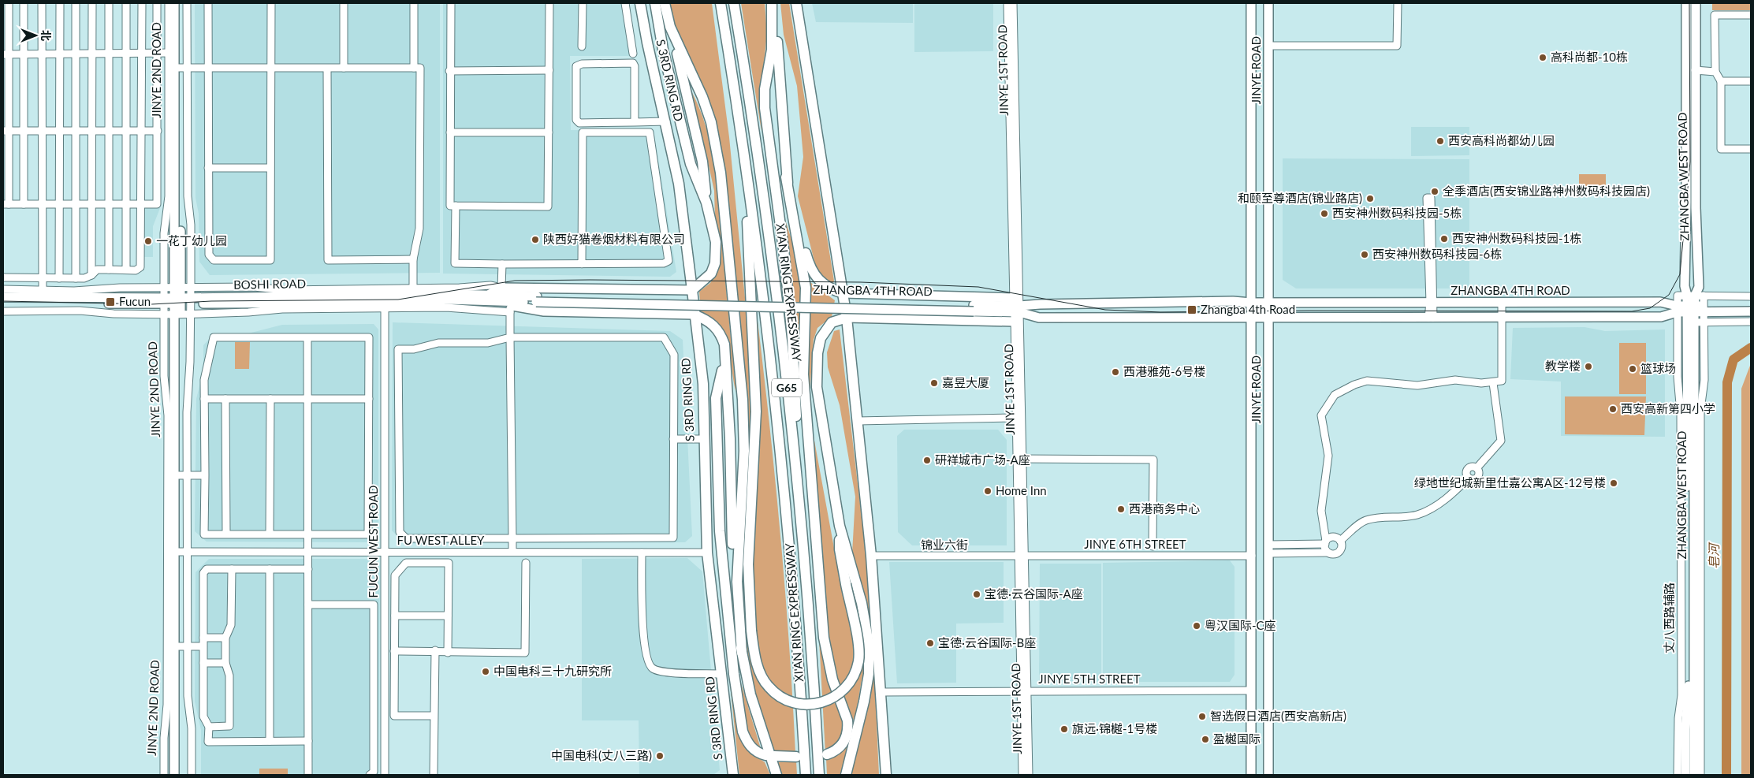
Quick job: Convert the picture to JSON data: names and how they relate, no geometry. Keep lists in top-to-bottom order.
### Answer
{
  "streets": {
    "highway": ["S 3RD RING RD", "XI'AN RING EXPRESSWAY", "G65"],
    "main road": [
      "JINYE 2ND ROAD",
      "JINYE ROAD",
      "ZHANGBA WEST ROAD",
      "BOSHI ROAD",
      "ZHANGBA 4TH ROAD"
    ],
    "street": [
      "JINYE 1ST ROAD",
      "FU WEST ALLEY",
      "FUCUN WEST ROAD",
      "JINYE 6TH STREET",
      "锦业六街",
      "丈八西路辅路",
      "JINYE 5TH STREET"
    ]
  },
  "crossings": [
    ["JINYE 2ND ROAD", "BOSHI ROAD"],
    ["JINYE 2ND ROAD", "FU WEST ALLEY"],
    ["JINYE 1ST ROAD", "ZHANGBA 4TH ROAD"],
    ["JINYE 1ST ROAD", "JINYE 6TH STREET"],
    ["JINYE 1ST ROAD", "锦业六街"],
    ["JINYE 1ST ROAD", "JINYE 5TH STREET"],
    ["JINYE ROAD", "ZHANGBA 4TH ROAD"],
    ["JINYE ROAD", "JINYE 6TH STREET"],
    ["JINYE ROAD", "JINYE 5TH STREET"],
    ["S 3RD RING RD", "FU WEST ALLEY"],
    ["ZHANGBA WEST ROAD", "ZHANGBA 4TH ROAD"],
    ["ZHANGBA WEST ROAD", "丈八西路辅路"],
    ["BOSHI ROAD", "ZHANGBA 4TH ROAD"],
    ["BOSHI ROAD", "FUCUN WEST ROAD"],
    ["ZHANGBA 4TH ROAD", "丈八西路辅路"],
    ["FU WEST ALLEY", "FUCUN WEST ROAD"],
    ["JINYE 6TH STREET", "锦业六街"]
  ],
  "water": ["皂河"],
  "places": {
    "other": [
      "高科尚都-10栋",
      "西安高科尚都幼儿园",
      "全季酒店(西安锦业路神州数码科技园店)",
      "和颐至尊酒店(锦业路店)",
      "西安神州数码科技园-5栋",
      "西安神州数码科技园-1栋",
      "陕西好猫卷烟材料有限公司",
      "一花丁幼儿园",
      "西安神州数码科技园-6栋",
      "教学楼",
      "篮球场",
      "西港雅苑-6号楼",
      "嘉昱大厦",
      "西安高新第四小学",
      "研祥城市广场-A座",
      "绿地世纪城新里仕嘉公寓A区-12号楼",
      "Home Inn",
      "西港商务中心",
      "宝德·云谷国际-A座",
      "粤汉国际-C座",
      "宝德·云谷国际-B座",
      "中国电科三十九研究所",
      "智选假日酒店(西安高新店)",
      "旗远·锦樾-1号楼",
      "盈樾国际",
      "中国电科(丈八三路)"
    ],
    "transit": ["Fucun", "Zhangba 4th Road"]
  },
  "north": "right"
}
